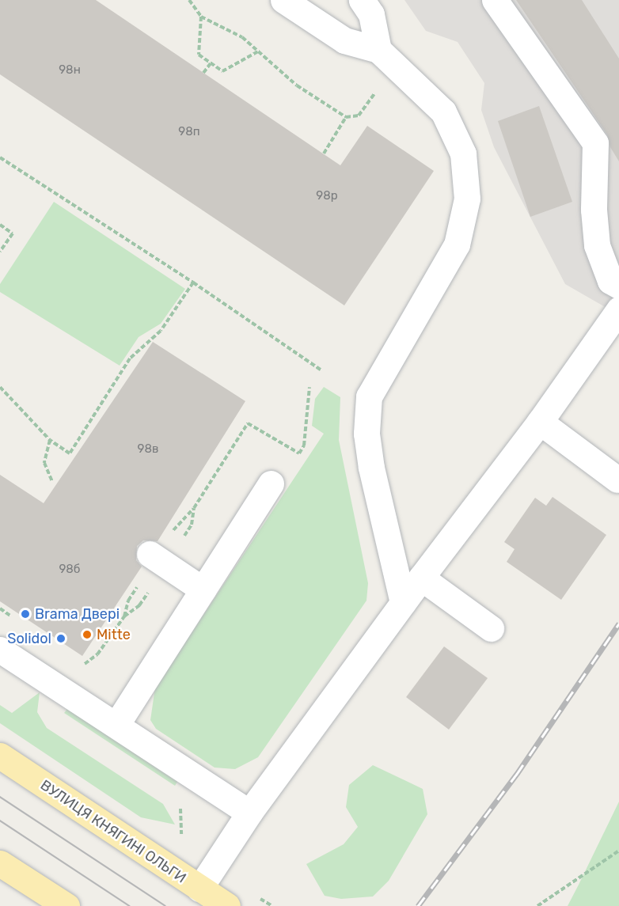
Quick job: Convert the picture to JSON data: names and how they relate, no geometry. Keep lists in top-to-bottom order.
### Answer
{
  "streets": {
    "main road": ["ВУЛИЦЯ КНЯГИНІ ОЛЬГИ"]
  },
  "places": ["Brama Двері", "Mitte", "Solidol"],
  "house_numbers": [
    "98н",
    "98п",
    "98р",
    "98в",
    "98б"
  ]
}
